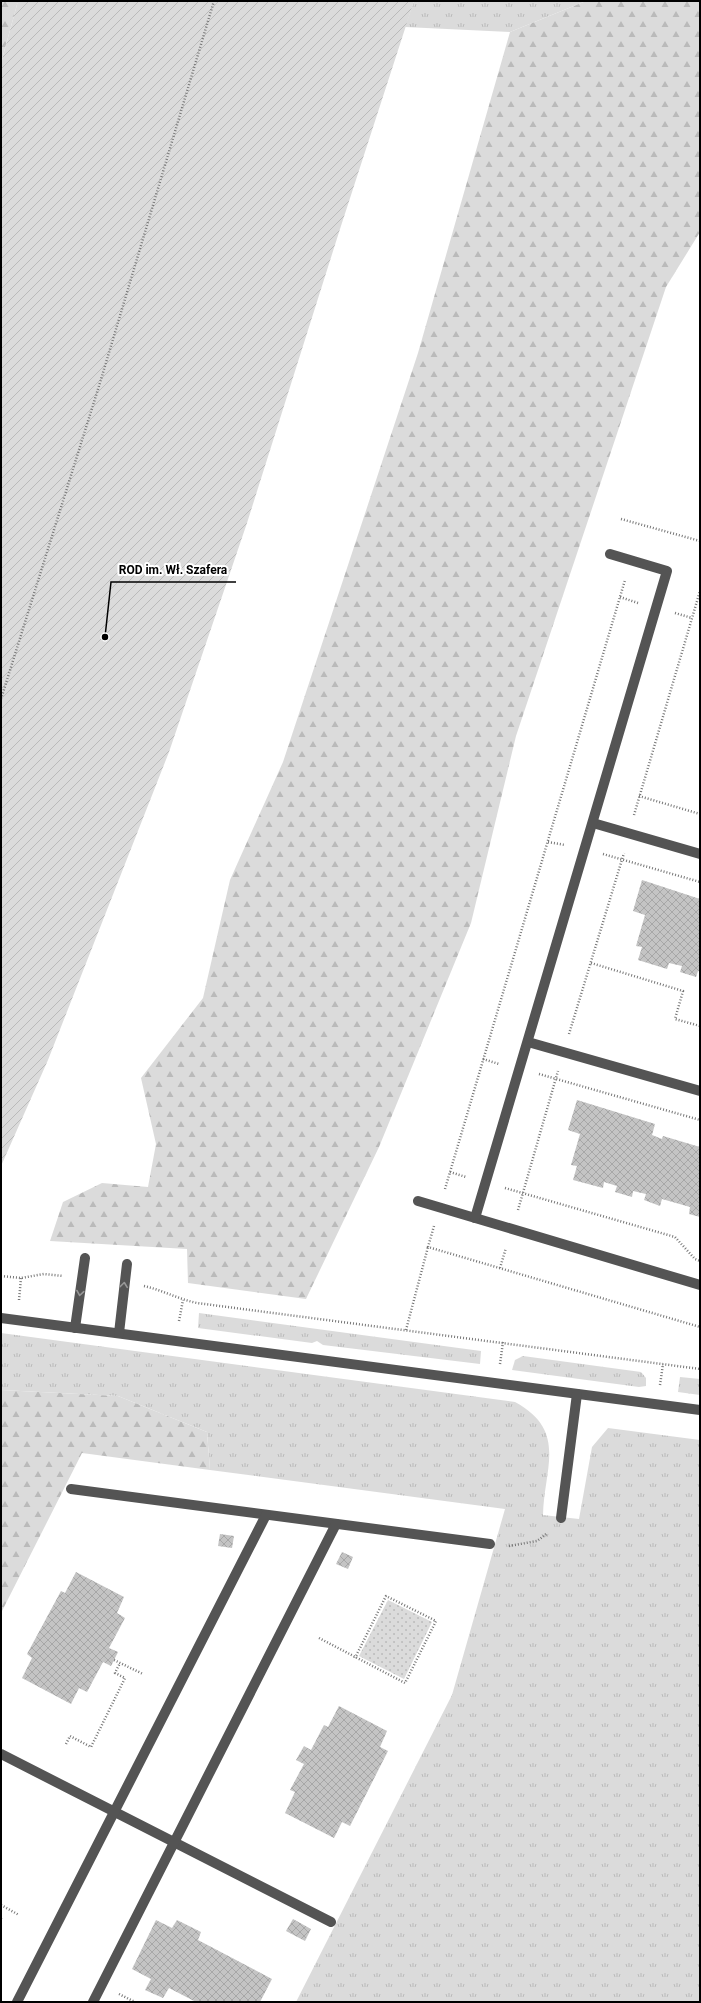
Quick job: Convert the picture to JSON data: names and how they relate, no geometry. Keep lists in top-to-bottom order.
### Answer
{
  "places": ["ROD im. Wł. Szafera"]
}
